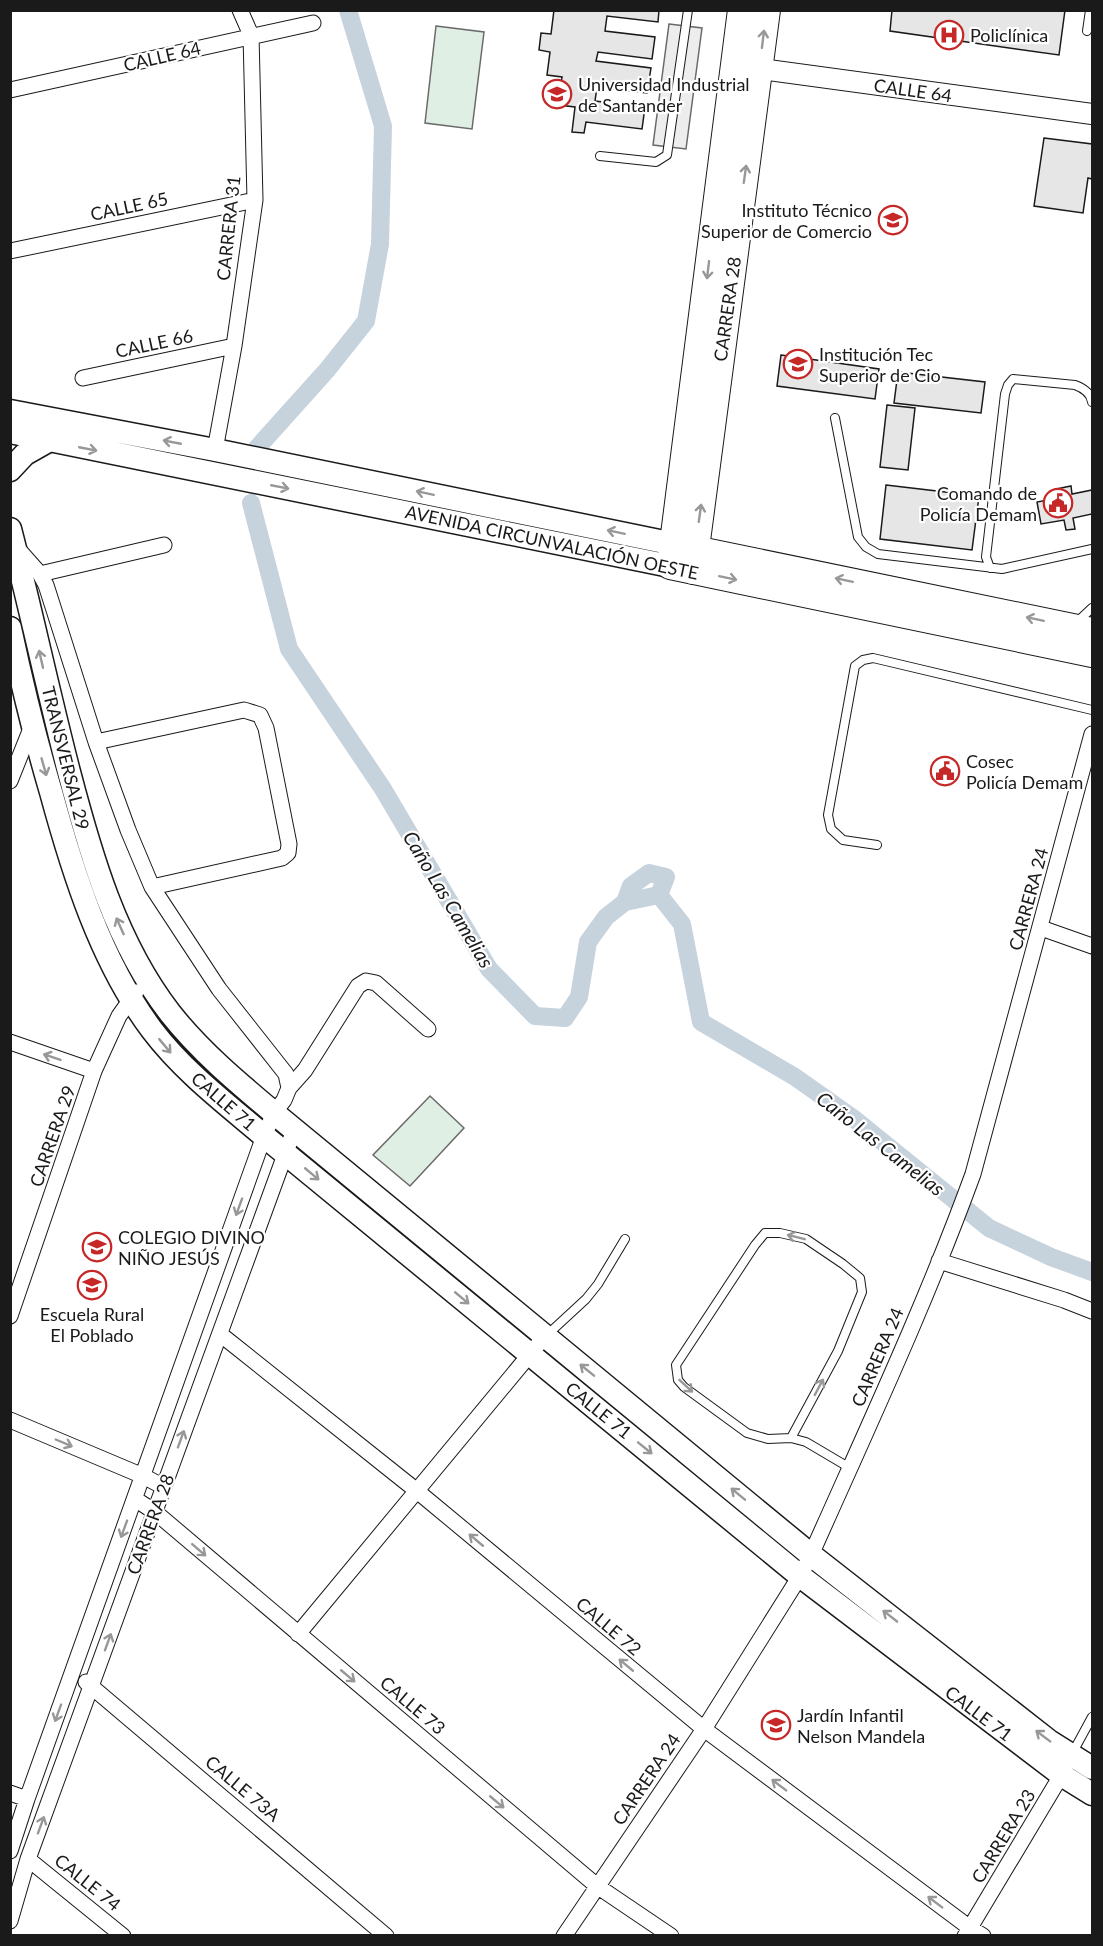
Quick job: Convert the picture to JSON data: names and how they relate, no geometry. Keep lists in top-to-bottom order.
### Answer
{
  "streets": {
    "main road": [
      "CARRERA 28",
      "AVENIDA CIRCUNVALACIÓN OESTE",
      "TRANSVERSAL 29",
      "CALLE 71"
    ],
    "street": [
      "CALLE 64",
      "CALLE 65",
      "CARRERA 31",
      "CALLE 66",
      "CARRERA 24",
      "CARRERA 29",
      "CALLE 72",
      "CALLE 73",
      "CALLE 73A",
      "CARRERA 23",
      "CALLE 74"
    ]
  },
  "crossings": [
    ["CALLE 64", "CARRERA 31"],
    ["CALLE 64", "CARRERA 28"],
    ["CALLE 65", "CARRERA 31"],
    ["CARRERA 31", "CALLE 66"],
    ["CARRERA 31", "AVENIDA CIRCUNVALACIÓN OESTE"],
    ["CARRERA 28", "AVENIDA CIRCUNVALACIÓN OESTE"],
    ["CARRERA 28", "CALLE 71"],
    ["CARRERA 28", "CALLE 72"],
    ["CARRERA 28", "CALLE 73"],
    ["CARRERA 28", "CALLE 73A"],
    ["CARRERA 28", "CALLE 74"],
    ["TRANSVERSAL 29", "CALLE 71"],
    ["TRANSVERSAL 29", "CARRERA 29"],
    ["CARRERA 24", "CALLE 71"],
    ["CARRERA 24", "CALLE 72"],
    ["CARRERA 24", "CALLE 73"],
    ["CALLE 71", "CARRERA 29"],
    ["CALLE 71", "CARRERA 23"],
    ["CALLE 72", "CARRERA 23"]
  ],
  "one_way": ["CALLE 72", "CALLE 73"],
  "water": ["Caño Las Camelias"],
  "places": {
    "hospital": ["Policlínica"],
    "school or university": [
      "Universidad Industrial de Santander",
      "Instituto Técnico Superior de Comercio",
      "Institución Tec Superior de Cio",
      "COLEGIO DIVINO NIÑO JESÚS",
      "Escuela Rural El Poblado",
      "Jardín Infantil Nelson Mandela"
    ],
    "public building": ["Comando de Policía Demam", "Cosec Policía Demam"]
  }
}
